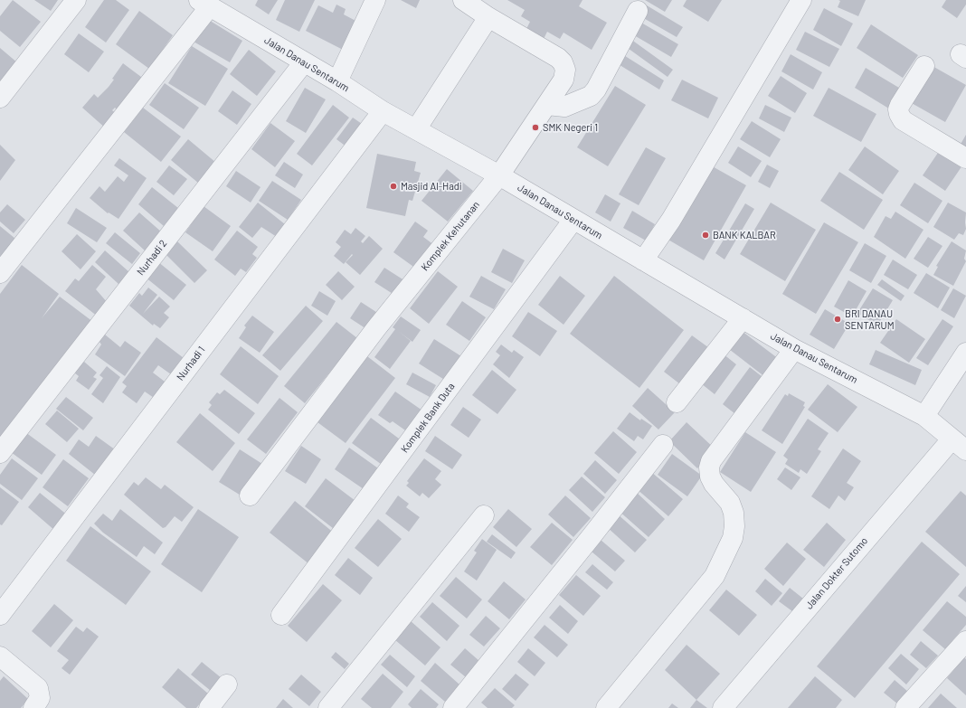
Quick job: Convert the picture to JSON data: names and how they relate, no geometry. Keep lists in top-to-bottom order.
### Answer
{
  "streets": {
    "street": [
      "Jalan Danau Sentarum",
      "Komplek Kehutanan",
      "Nurhadi 2",
      "Nurhadi 1",
      "Komplek Bank Duta",
      "Jalan Dokter Sutomo"
    ]
  },
  "crossings": [
    ["Jalan Danau Sentarum", "Komplek Kehutanan"],
    ["Jalan Danau Sentarum", "Nurhadi 2"],
    ["Jalan Danau Sentarum", "Nurhadi 1"],
    ["Jalan Danau Sentarum", "Komplek Bank Duta"],
    ["Jalan Danau Sentarum", "Jalan Dokter Sutomo"]
  ],
  "places": [
    "SMK Negeri 1",
    "Masjid Al-Hadi",
    "BANK KALBAR",
    "BRI DANAU SENTARUM"
  ]
}
